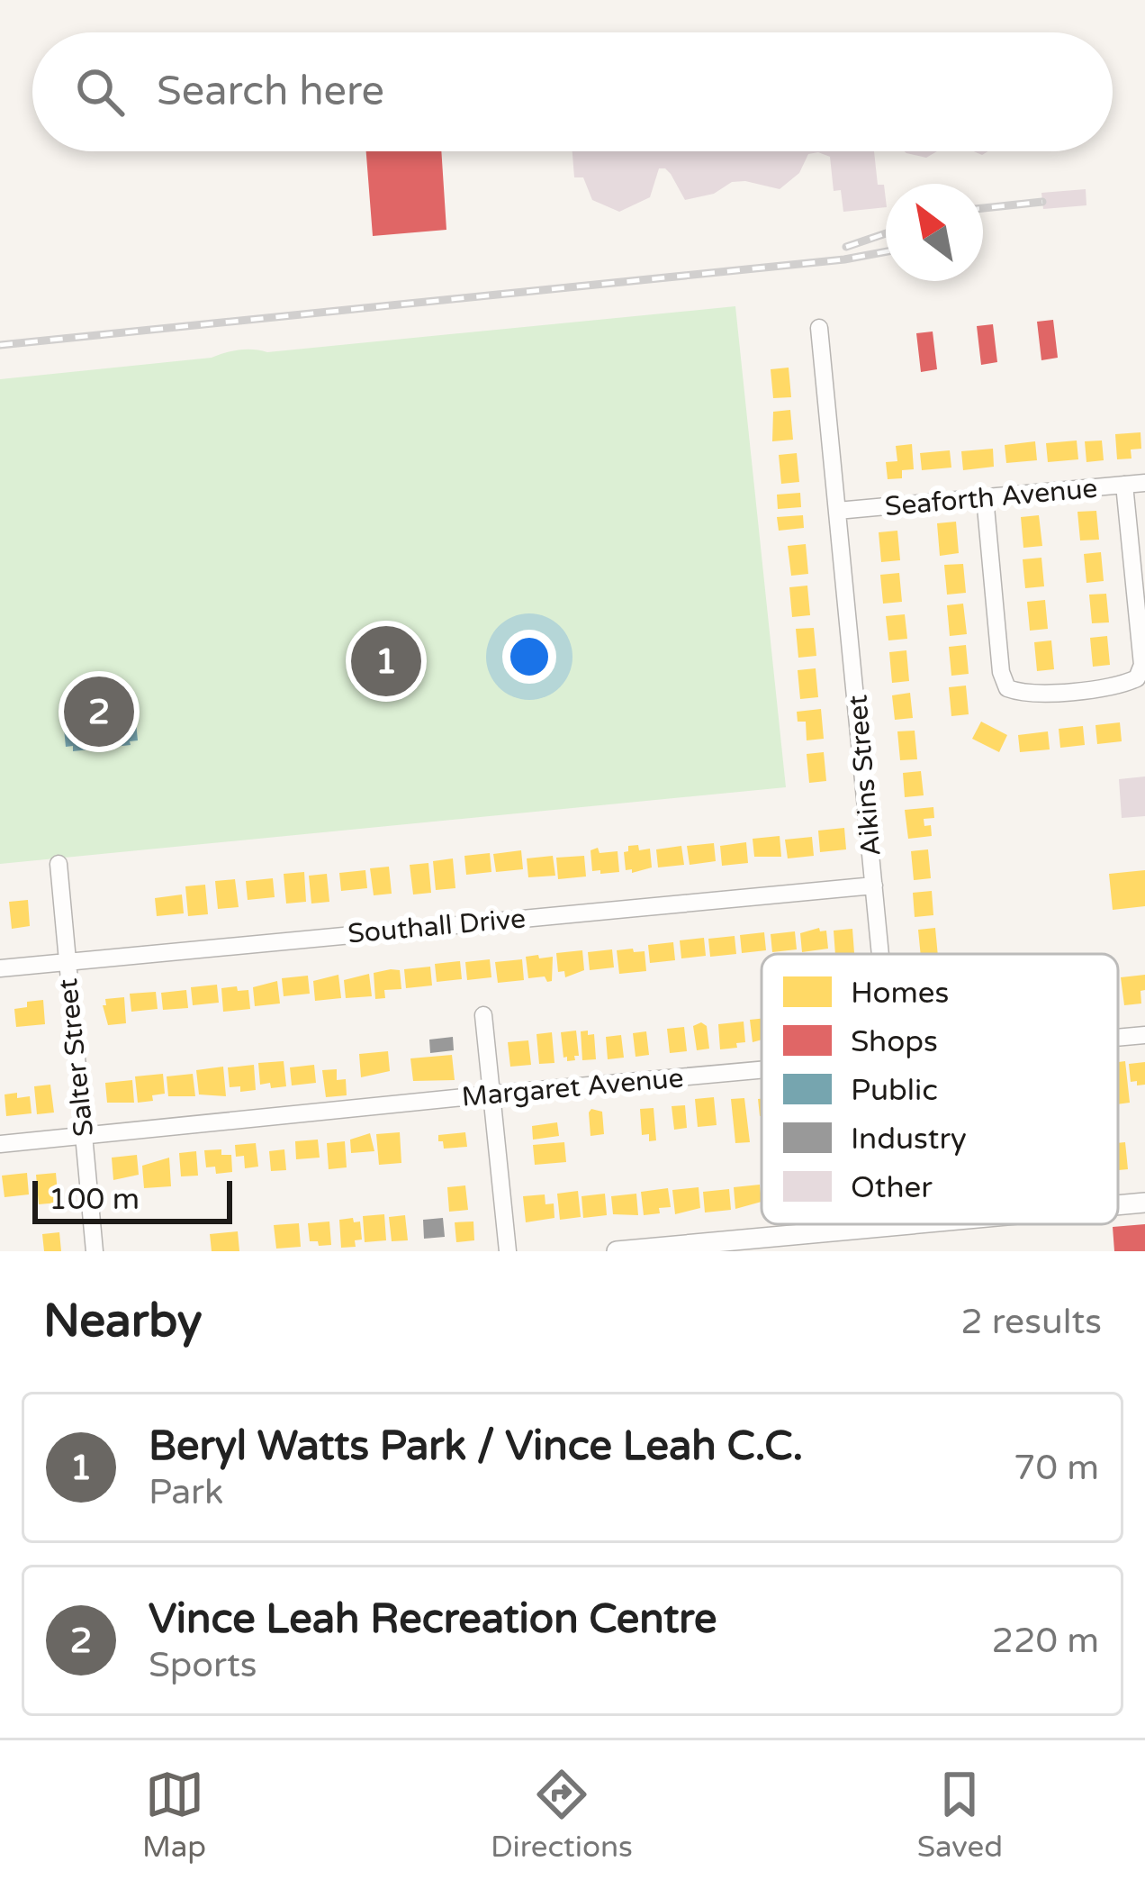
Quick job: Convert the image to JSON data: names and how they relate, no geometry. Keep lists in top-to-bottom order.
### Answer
{
  "streets": {
    "street": [
      "Seaforth Avenue",
      "Aikins Street",
      "Southall Drive",
      "Salter Street",
      "Margaret Avenue"
    ]
  },
  "crossings": [
    ["Seaforth Avenue", "Aikins Street"],
    ["Aikins Street", "Southall Drive"],
    ["Southall Drive", "Salter Street"],
    ["Salter Street", "Margaret Avenue"]
  ],
  "legend": [
    "Homes",
    "Shops",
    "Public",
    "Industry",
    "Other"
  ],
  "scale_bar": "100 m",
  "north": "top left",
  "page": {
    "search": "Search here",
    "pins": ["1", "2"],
    "scale": "100 m",
    "heading": ["Nearby", "2 results"],
    "list": [
      {
        "mark": "1",
        "name": "Beryl Watts Park / Vince Leah C.C.",
        "note": "Park",
        "value": "70 m"
      },
      {
        "mark": "2",
        "name": "Vince Leah Recreation Centre",
        "note": "Sports",
        "value": "220 m"
      }
    ],
    "nav": ["Map", "Directions", "Saved"]
  }
}
